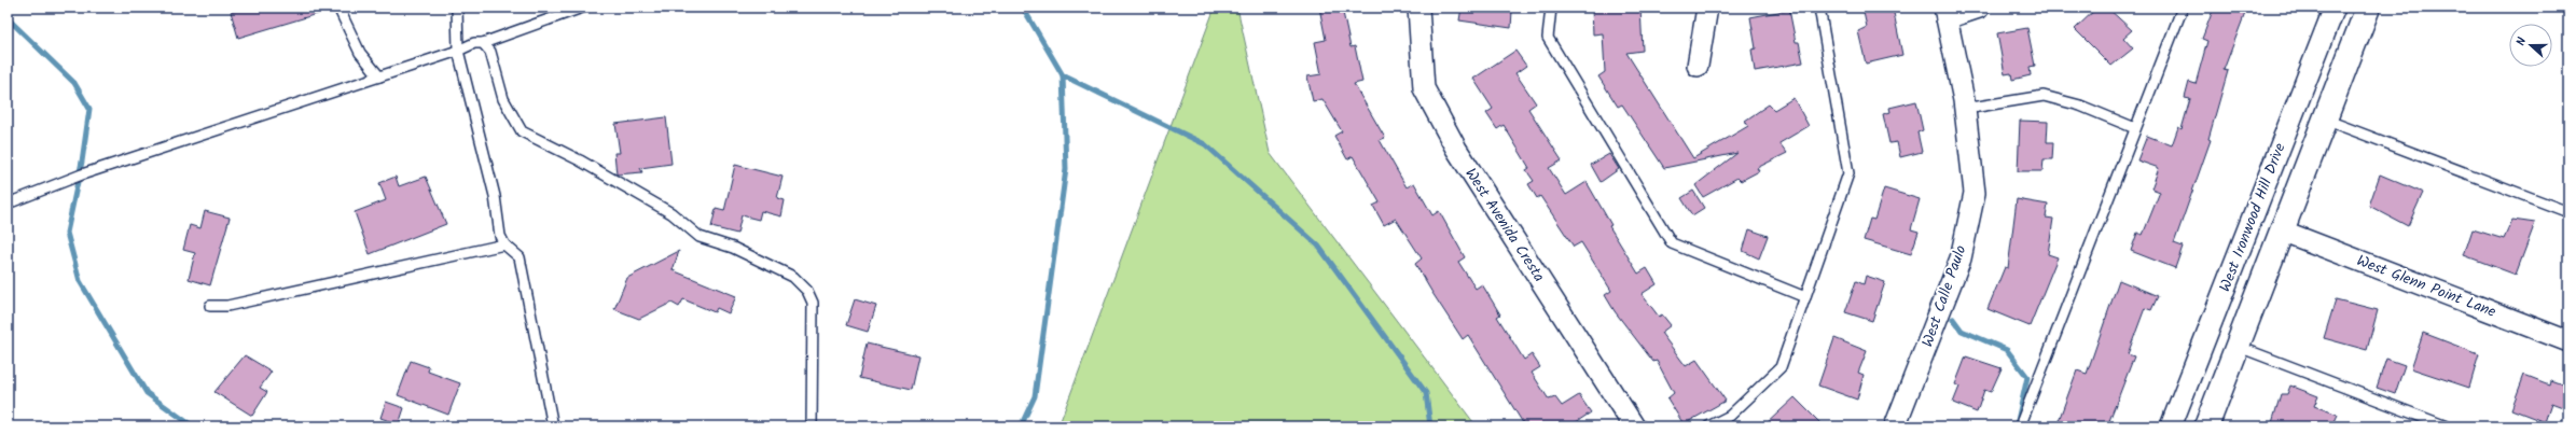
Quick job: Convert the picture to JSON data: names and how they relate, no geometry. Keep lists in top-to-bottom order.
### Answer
{
  "streets": {
    "street": [
      "West Ironwood Hill Drive",
      "West Avenida Cresta",
      "West Glenn Point Lane",
      "West Calle Paulo"
    ]
  },
  "north": "left"
}
